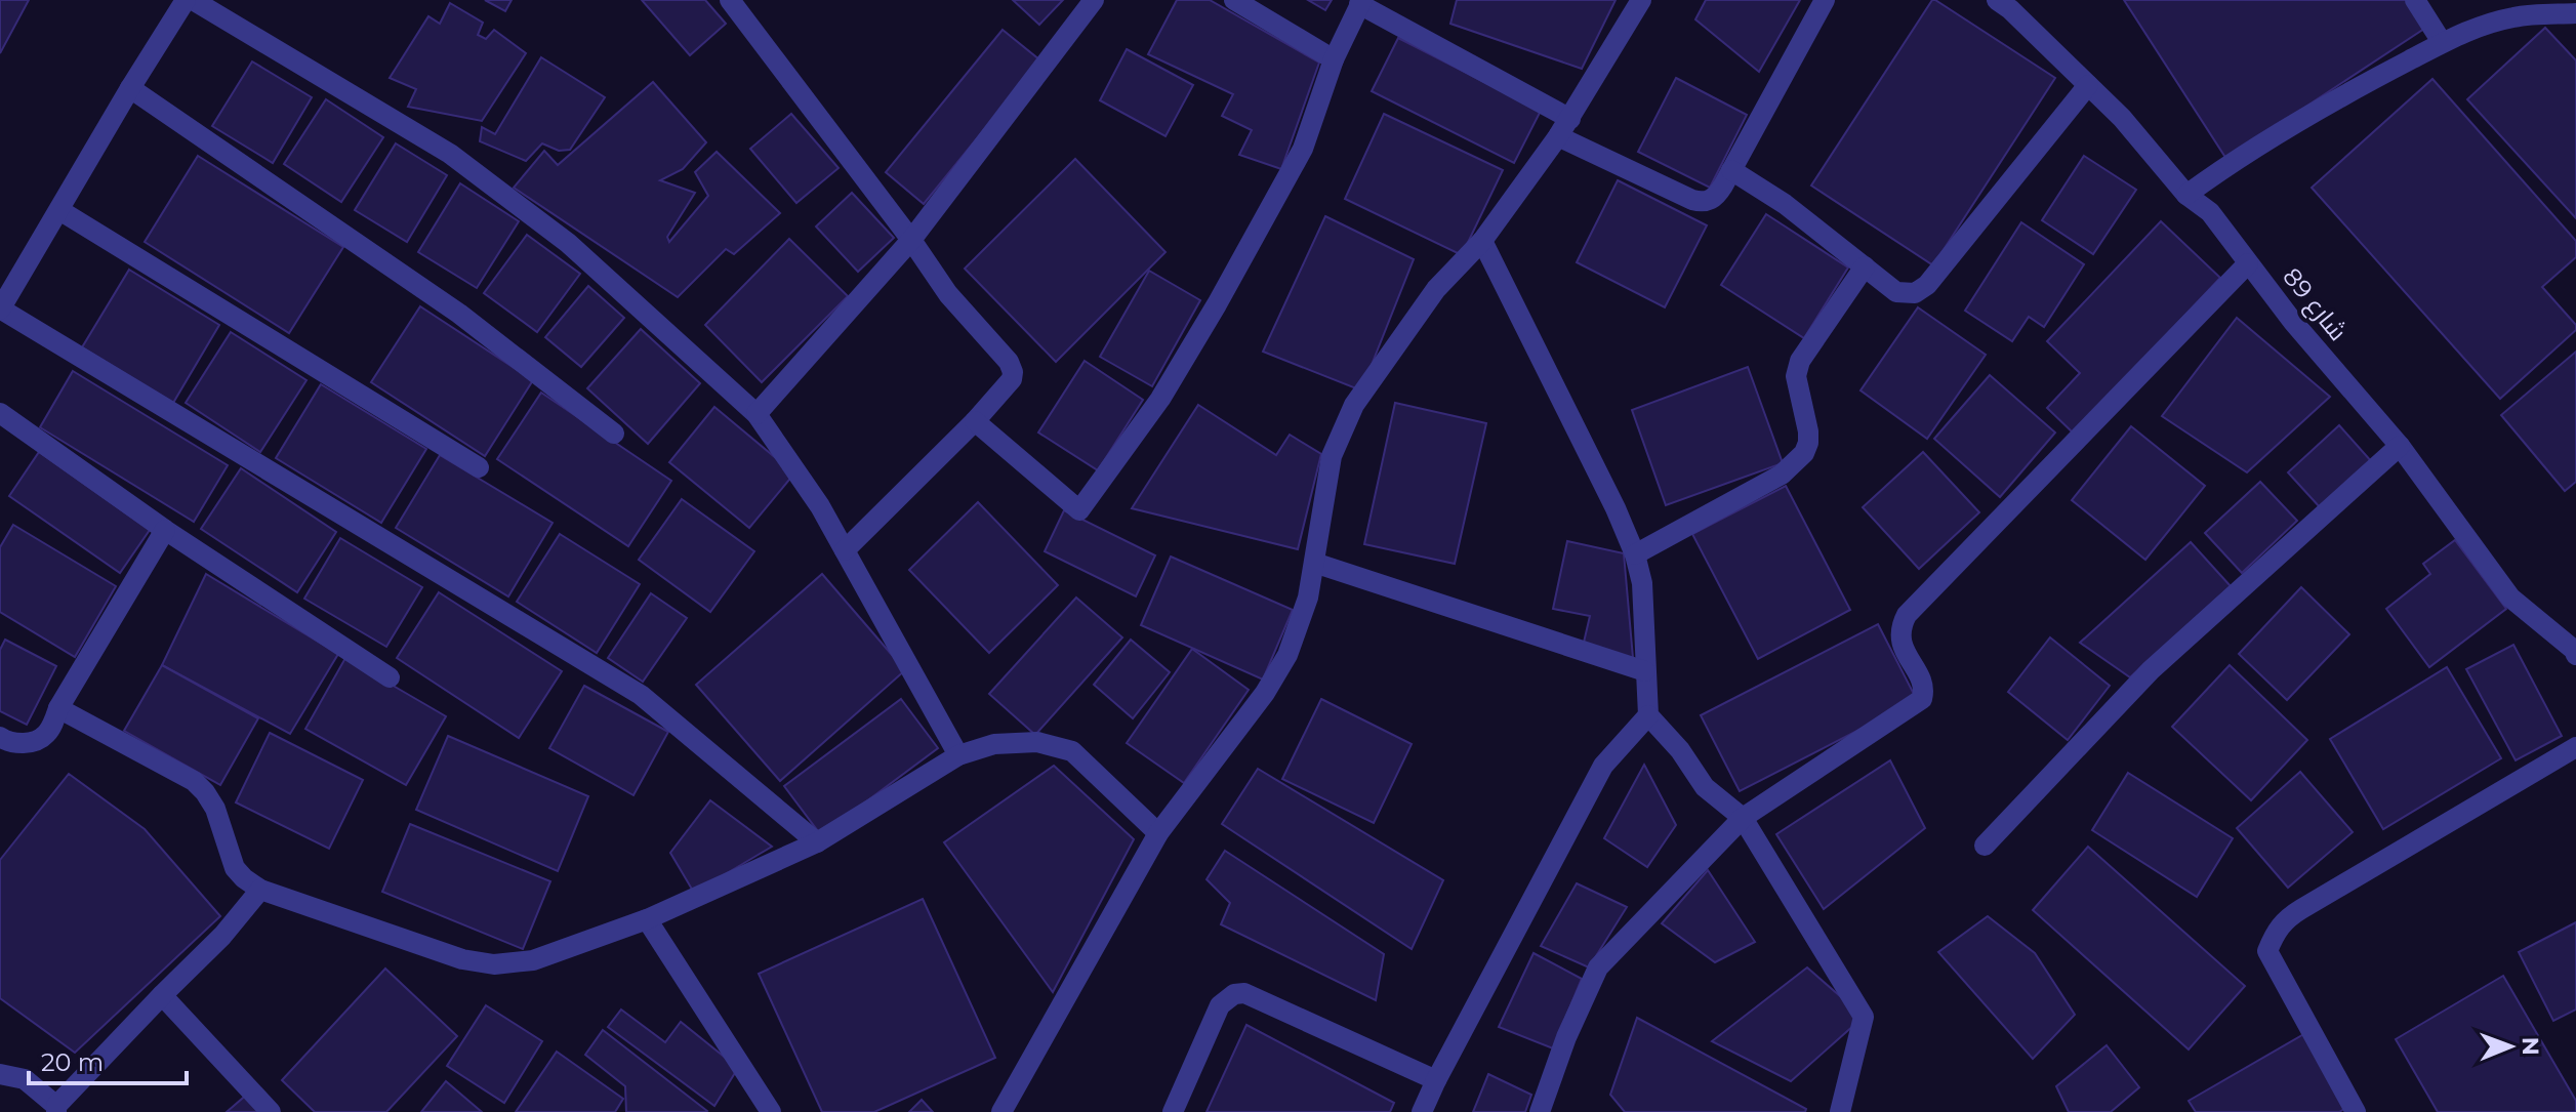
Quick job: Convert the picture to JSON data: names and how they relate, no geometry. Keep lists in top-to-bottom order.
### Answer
{
  "streets": {
    "street": ["شارع 89"]
  },
  "scale_bar": "20 m",
  "north": "right"
}
